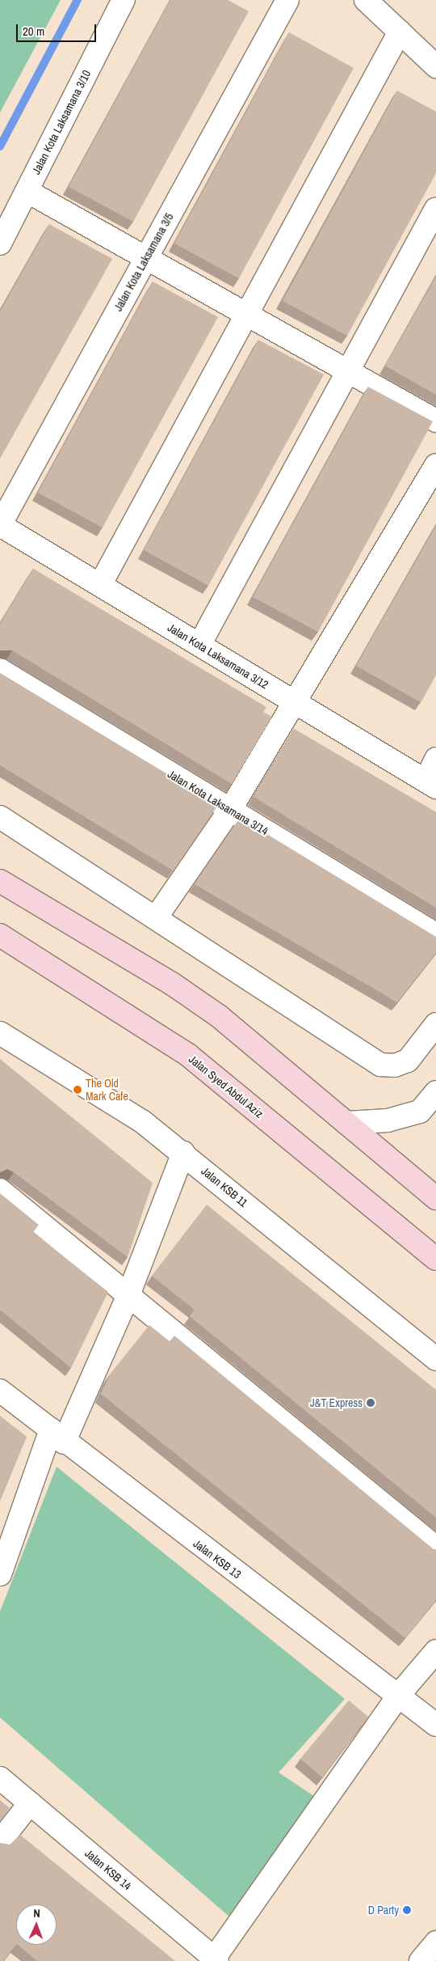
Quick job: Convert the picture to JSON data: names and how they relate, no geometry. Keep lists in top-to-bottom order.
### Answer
{
  "streets": {
    "main road": ["Jalan Syed Abdul Aziz"],
    "street": [
      "Jalan Kota Laksamana 3/10",
      "Jalan Kota Laksamana 3/5",
      "Jalan Kota Laksamana 3/12",
      "Jalan Kota Laksamana 3/14",
      "Jalan KSB 11",
      "Jalan KSB 13",
      "Jalan KSB 14"
    ]
  },
  "crossings": [
    ["Jalan Kota Laksamana 3/5", "Jalan Kota Laksamana 3/12"]
  ],
  "places": ["The Old Mark Cafe", "J&T Express", "D Party"],
  "scale_bar": "20 m",
  "north": "top"
}
